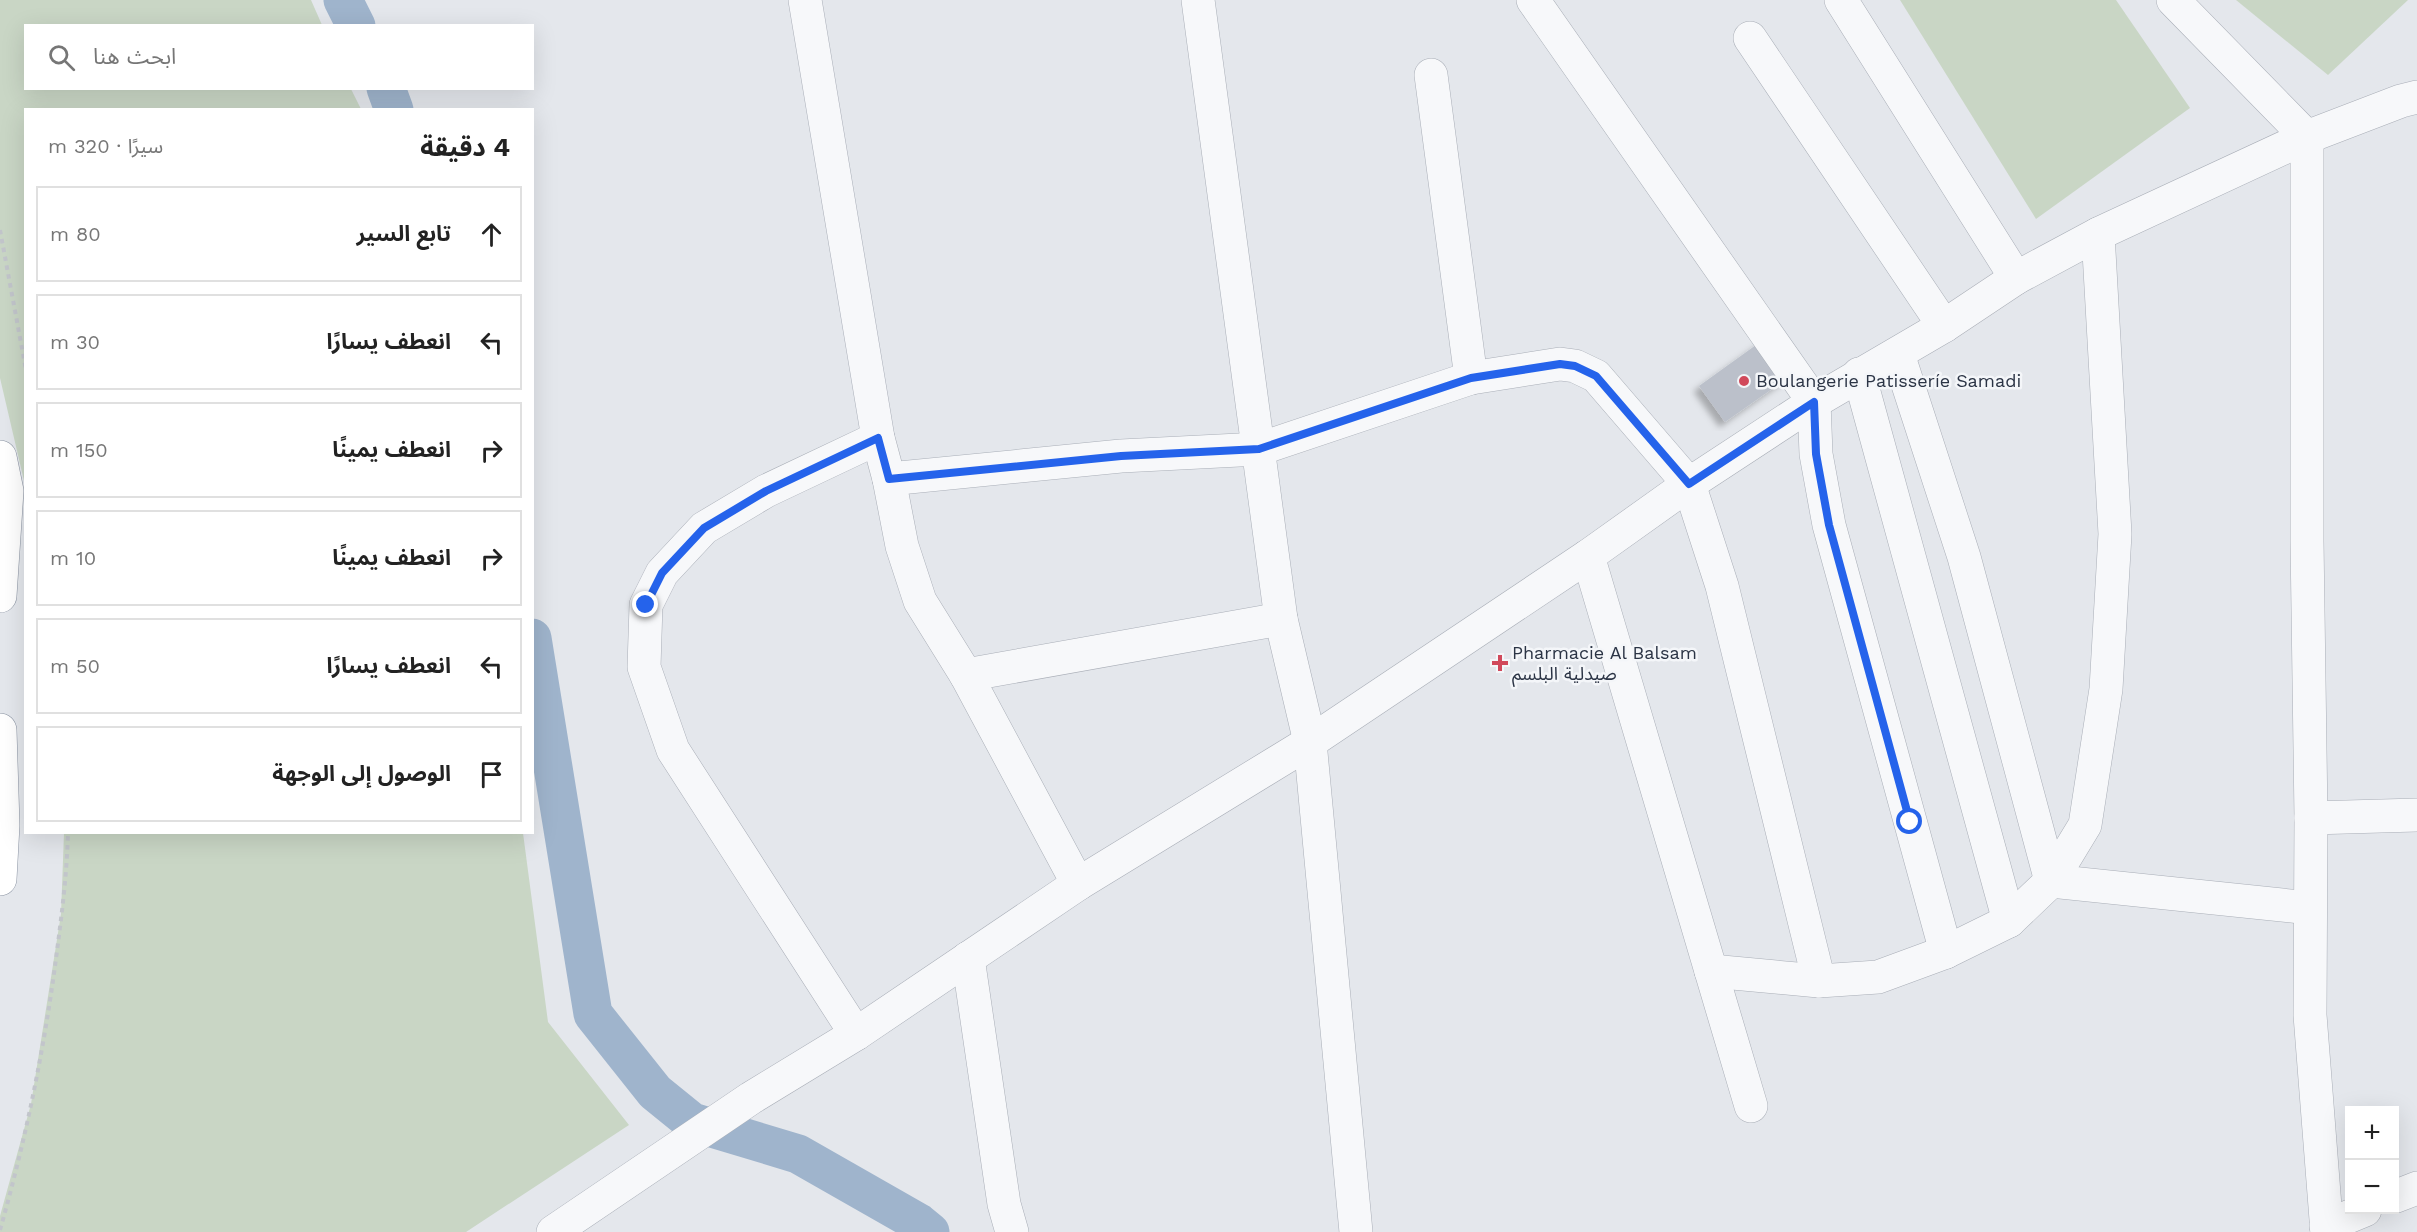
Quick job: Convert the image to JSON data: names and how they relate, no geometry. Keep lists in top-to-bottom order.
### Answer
{
  "places": {
    "other": ["Boulangerie Patisseríe Samadi"],
    "health": ["Pharmacie Al Balsam صيدلية البلسم"]
  },
  "page": {
    "search": "ابحث هنا",
    "heading": ["4 دقيقة", "سيرًا · 320 m"],
    "list": [
      ["تابع السير", "80 m"],
      ["انعطف يسارًا", "30 m"],
      ["انعطف يمينًا", "150 m"],
      ["انعطف يمينًا", "10 m"],
      ["انعطف يسارًا", "50 m"],
      "الوصول إلى الوجهة"
    ],
    "map_buttons": ["+", "−"]
  }
}
